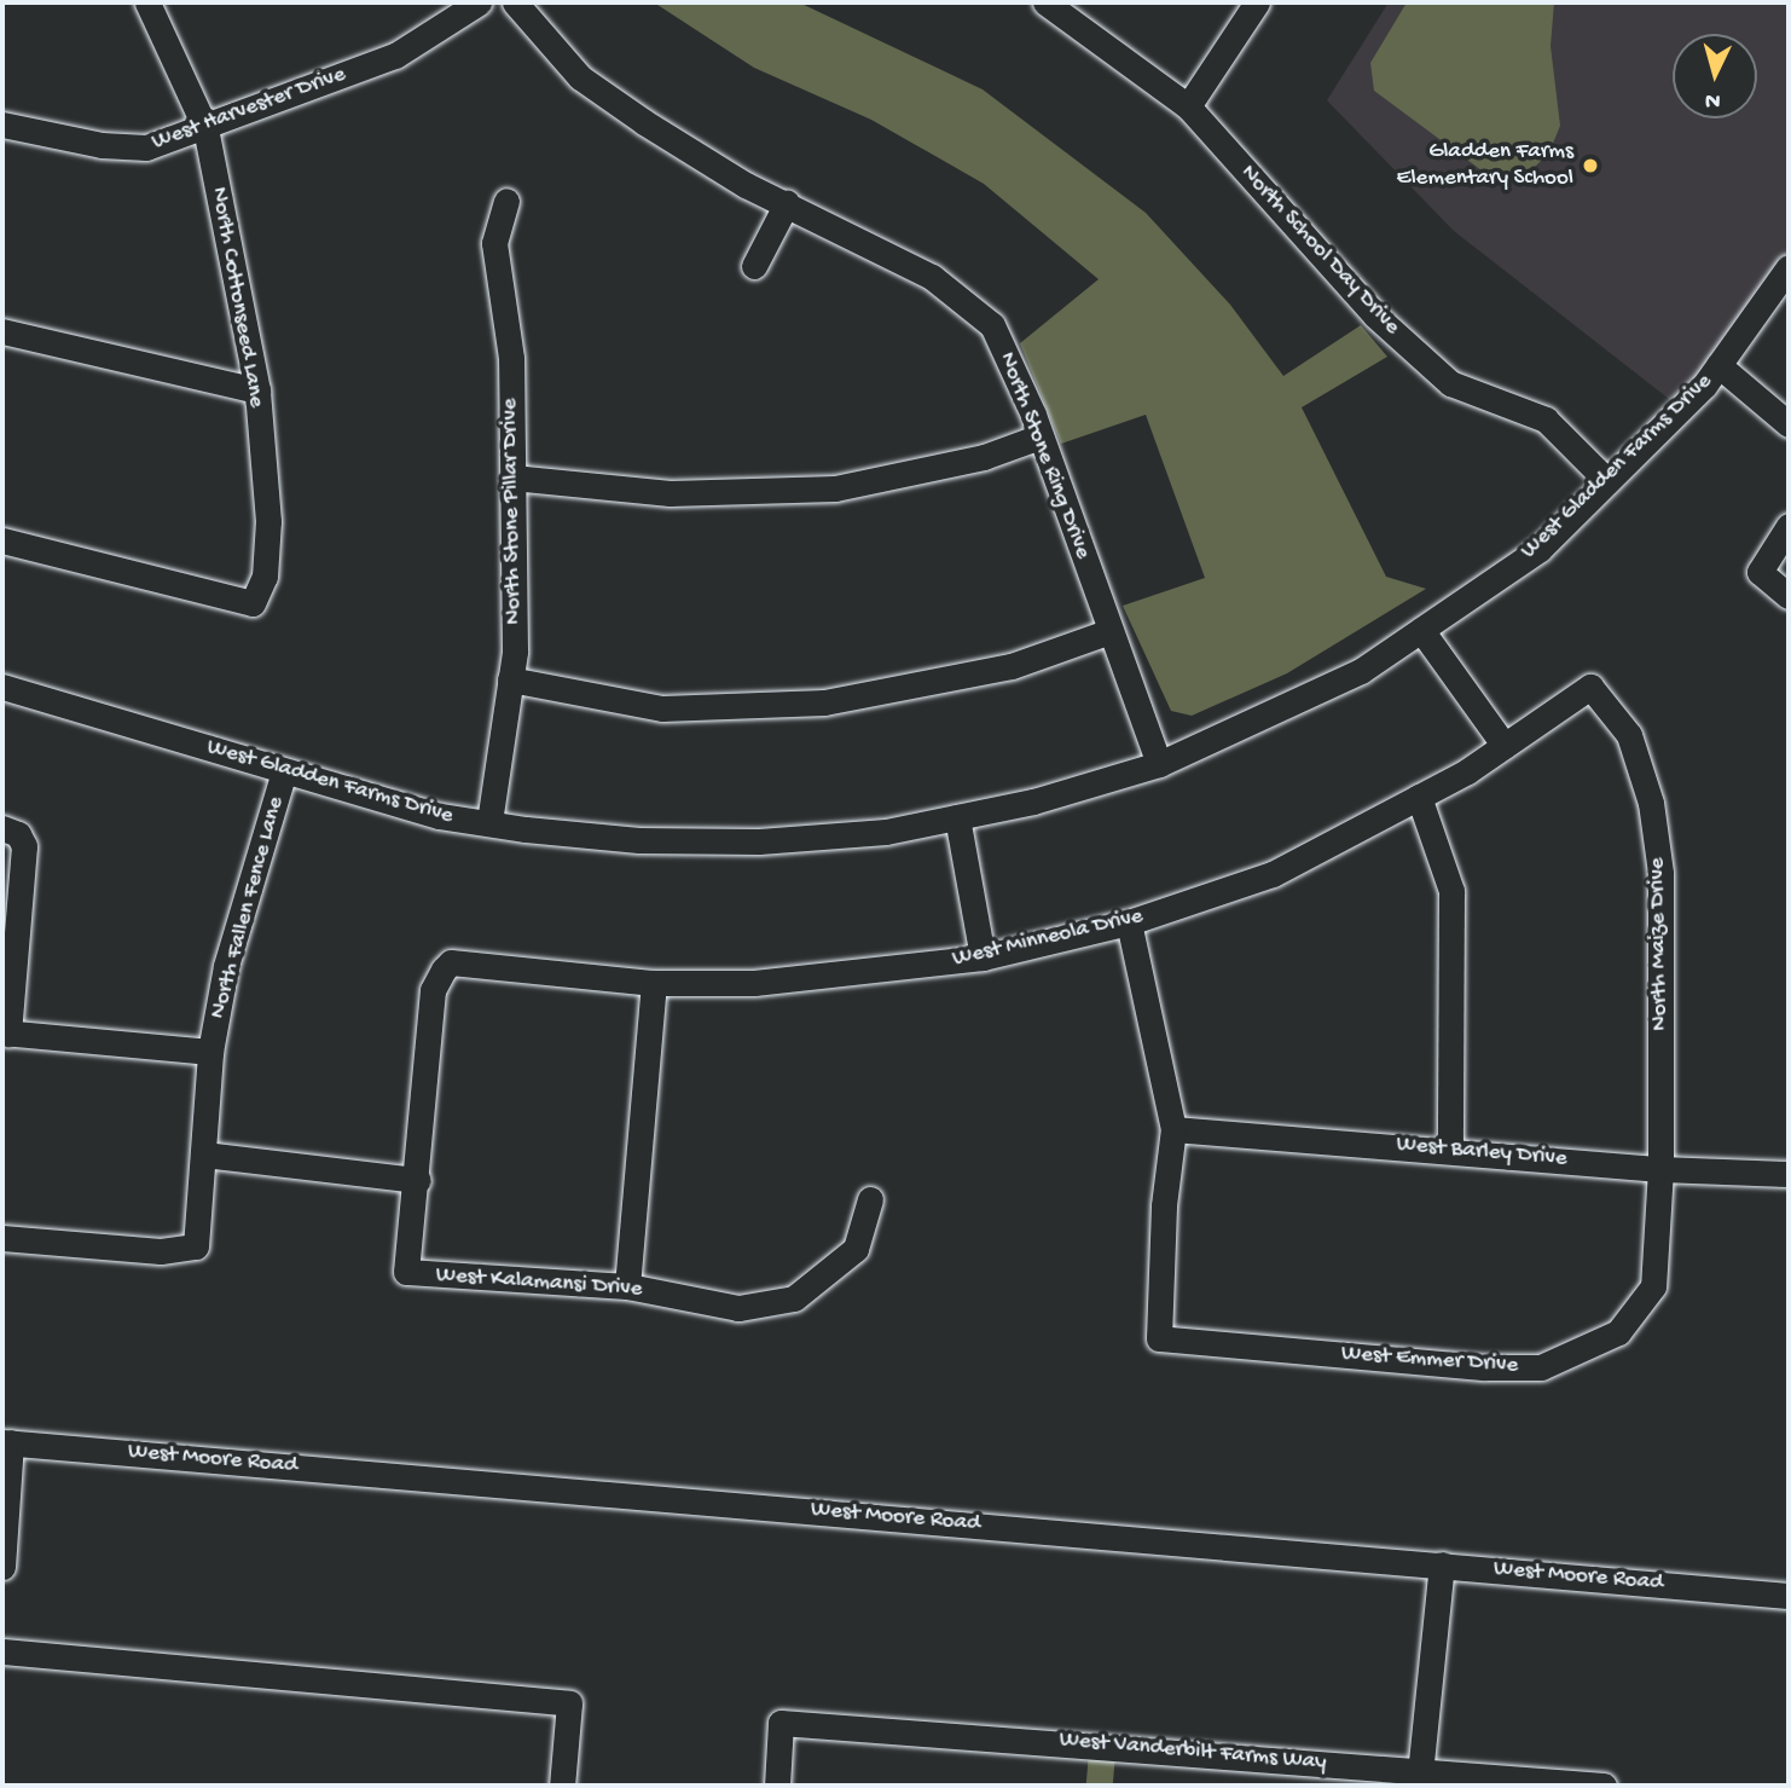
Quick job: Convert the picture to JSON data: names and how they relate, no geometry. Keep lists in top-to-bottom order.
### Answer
{
  "streets": {
    "street": [
      "West Harvester Drive",
      "North School Day Drive",
      "North Cottonseed Lane",
      "North Stone Ring Drive",
      "West Gladden Farms Drive",
      "North Stone Pillar Drive",
      "North Fallen Fence Lane",
      "West Minneola Drive",
      "North Maize Drive",
      "West Barley Drive",
      "West Kalamansi Drive",
      "West Emmer Drive",
      "West Moore Road",
      "West Vanderbilt Farms Way"
    ]
  },
  "crossings": [
    ["West Harvester Drive", "North Cottonseed Lane"],
    ["North School Day Drive", "West Gladden Farms Drive"],
    ["North Stone Ring Drive", "West Gladden Farms Drive"],
    ["West Gladden Farms Drive", "North Stone Pillar Drive"],
    ["West Gladden Farms Drive", "North Fallen Fence Lane"],
    ["West Minneola Drive", "North Maize Drive"],
    ["West Minneola Drive", "West Kalamansi Drive"],
    ["North Maize Drive", "West Barley Drive"],
    ["North Maize Drive", "West Emmer Drive"],
    ["West Barley Drive", "West Emmer Drive"]
  ],
  "places": ["Gladden Farms Elementary School"],
  "north": "bottom"
}
